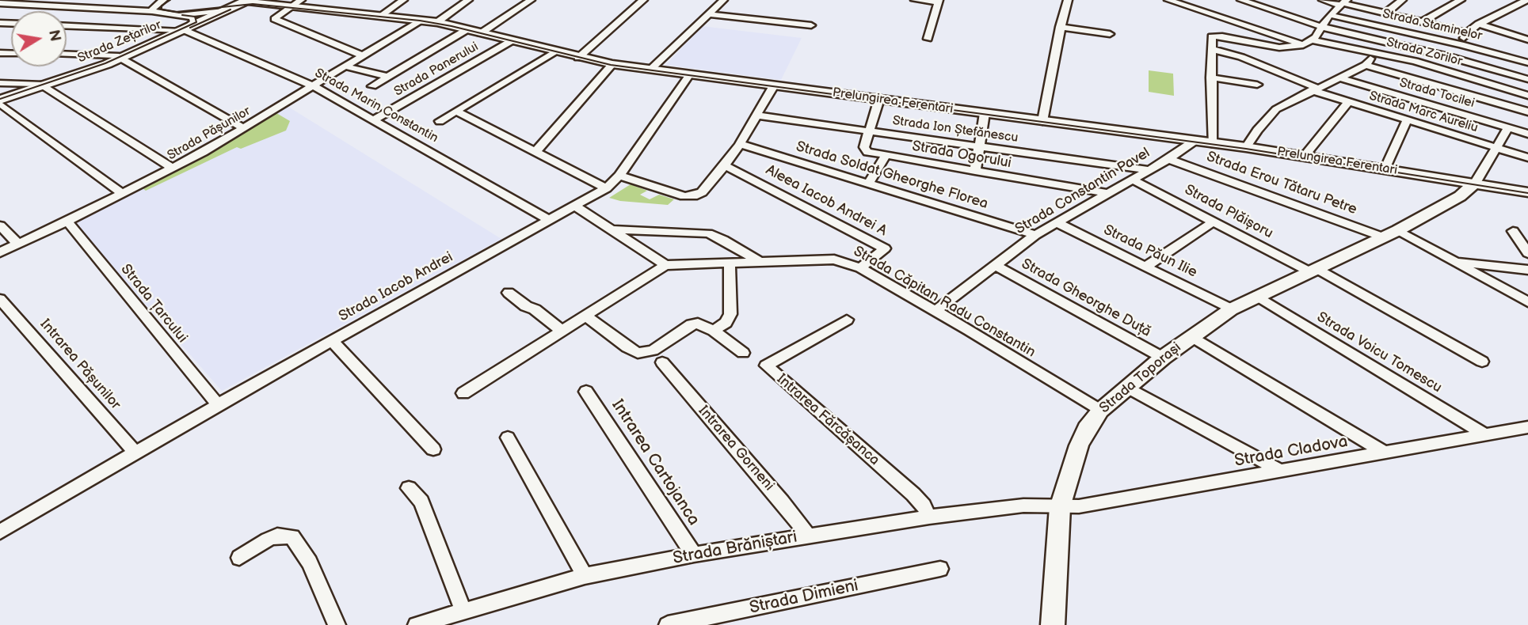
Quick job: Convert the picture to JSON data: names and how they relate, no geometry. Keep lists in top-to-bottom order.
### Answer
{
  "streets": {
    "main road": ["Strada Zețarilor", "Prelungirea Ferentari", "Strada Toporași"],
    "street": [
      "Strada Staminelor",
      "Strada Zorilor",
      "Strada Panerului",
      "Strada Tocilei",
      "Strada Marin Constantin",
      "Strada Marc Aureliu",
      "Strada Ion Ștefănescu",
      "Strada Pășunilor",
      "Strada Ogorului",
      "Strada Soldat Gheorghe Florea",
      "Strada Erou Tătaru Petre",
      "Strada Constantin Pavel",
      "Aleea Iacob Andrei A",
      "Strada Plăișoru",
      "Strada Păun Ilie",
      "Strada Iacob Andrei",
      "Strada Gheorghe Duță",
      "Strada Căpitan Radu Constantin",
      "Strada Țarcului",
      "Strada Voicu Tomescu",
      "Intrarea Pășunilor",
      "Intrarea Fărcășanca",
      "Intrarea Gorneni",
      "Strada Cladova",
      "Intrarea Cartojanca",
      "Strada Brăniștari",
      "Strada Dimieni"
    ]
  },
  "crossings": [
    ["Strada Zețarilor", "Prelungirea Ferentari"],
    ["Strada Zețarilor", "Strada Marin Constantin"],
    ["Strada Panerului", "Prelungirea Ferentari"],
    ["Strada Panerului", "Strada Marin Constantin"],
    ["Prelungirea Ferentari", "Strada Pășunilor"],
    ["Prelungirea Ferentari", "Strada Ogorului"],
    ["Prelungirea Ferentari", "Strada Constantin Pavel"],
    ["Prelungirea Ferentari", "Strada Iacob Andrei"],
    ["Prelungirea Ferentari", "Strada Toporași"],
    ["Strada Marin Constantin", "Strada Pășunilor"],
    ["Strada Marin Constantin", "Strada Iacob Andrei"],
    ["Strada Ion Ștefănescu", "Strada Ogorului"],
    ["Strada Ion Ștefănescu", "Strada Constantin Pavel"],
    ["Strada Pășunilor", "Strada Țarcului"],
    ["Strada Ogorului", "Strada Constantin Pavel"],
    ["Strada Soldat Gheorghe Florea", "Strada Constantin Pavel"],
    ["Strada Erou Tătaru Petre", "Strada Constantin Pavel"],
    ["Strada Erou Tătaru Petre", "Strada Toporași"],
    ["Strada Constantin Pavel", "Strada Plăișoru"],
    ["Strada Constantin Pavel", "Strada Păun Ilie"],
    ["Strada Constantin Pavel", "Strada Gheorghe Duță"],
    ["Strada Constantin Pavel", "Strada Căpitan Radu Constantin"],
    ["Aleea Iacob Andrei A", "Strada Căpitan Radu Constantin"],
    ["Strada Plăișoru", "Strada Toporași"],
    ["Strada Păun Ilie", "Strada Toporași"],
    ["Strada Iacob Andrei", "Strada Țarcului"],
    ["Strada Iacob Andrei", "Intrarea Pășunilor"],
    ["Strada Gheorghe Duță", "Strada Toporași"],
    ["Strada Căpitan Radu Constantin", "Strada Toporași"],
    ["Strada Voicu Tomescu", "Strada Toporași"],
    ["Strada Voicu Tomescu", "Strada Cladova"],
    ["Strada Toporași", "Strada Cladova"],
    ["Strada Toporași", "Strada Brăniștari"],
    ["Intrarea Fărcășanca", "Strada Brăniștari"],
    ["Intrarea Gorneni", "Strada Brăniștari"],
    ["Strada Cladova", "Strada Brăniștari"],
    ["Intrarea Cartojanca", "Strada Brăniștari"]
  ],
  "north": "right"
}
